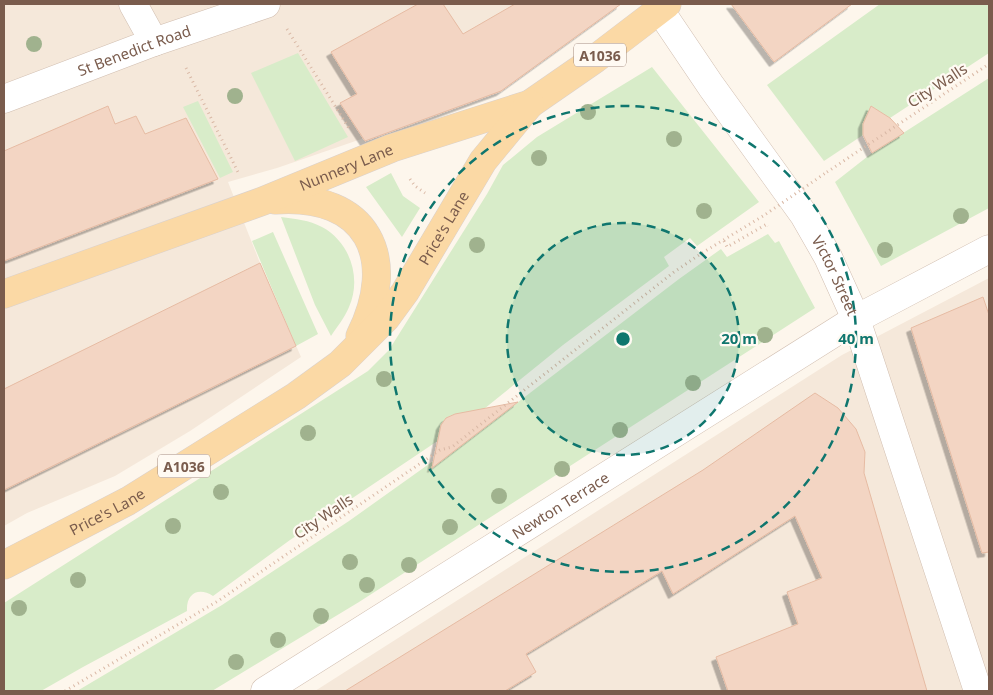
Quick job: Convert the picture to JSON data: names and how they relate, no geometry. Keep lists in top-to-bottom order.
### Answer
{
  "streets": {
    "main road": ["A1036", "Nunnery Lane", "Price's Lane"],
    "street": ["St Benedict Road", "Victor Street", "Newton Terrace"],
    "path": ["City Walls"]
  },
  "crossings": [
    ["Nunnery Lane", "Price's Lane"],
    ["Nunnery Lane", "Victor Street"],
    ["Victor Street", "Newton Terrace"]
  ],
  "rings": ["20 m", "40 m"]
}
